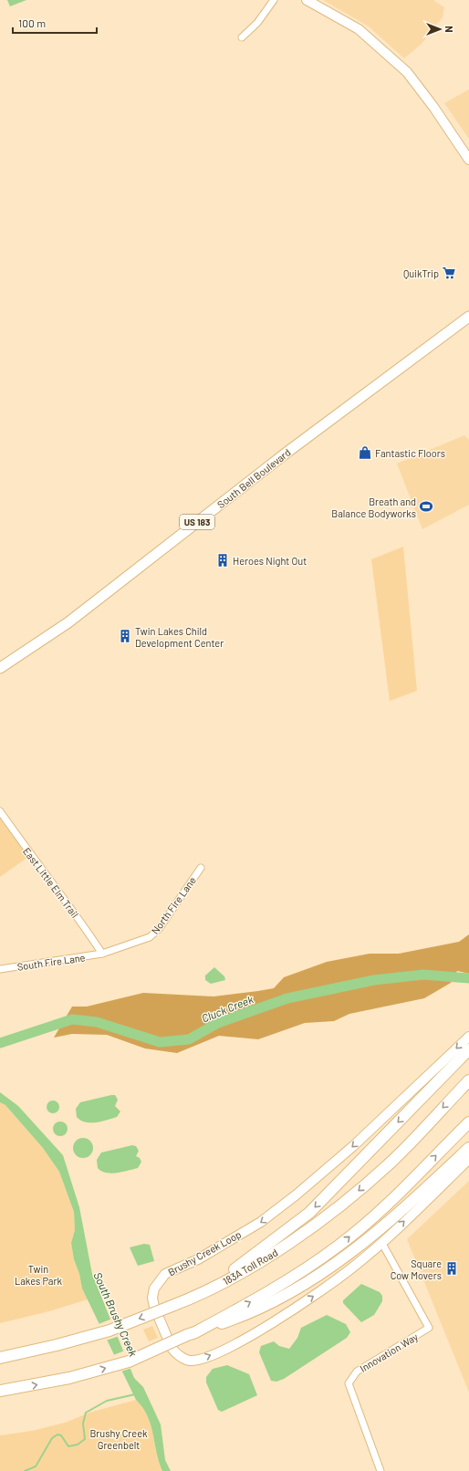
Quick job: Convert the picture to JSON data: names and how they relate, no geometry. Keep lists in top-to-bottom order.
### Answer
{
  "streets": {
    "highway": ["183A Toll Road"],
    "main road": ["South Bell Boulevard", "US 183", "Brushy Creek Loop"],
    "street": [
      "East Little Elm Trail",
      "North Fire Lane",
      "South Fire Lane",
      "Innovation Way"
    ]
  },
  "crossings": [
    ["East Little Elm Trail", "North Fire Lane"],
    ["East Little Elm Trail", "South Fire Lane"],
    ["North Fire Lane", "South Fire Lane"],
    ["Brushy Creek Loop", "Innovation Way"]
  ],
  "water": ["Cluck Creek", "South Brushy Creek"],
  "parks": ["Twin Lakes Park", "Brushy Creek Greenbelt"],
  "places": {
    "supermarket": ["QuikTrip"],
    "shop": ["Fantastic Floors"],
    "sports": ["Breath and Balance Bodyworks"],
    "building": ["Heroes Night Out", "Twin Lakes Child Development Center", "Square Cow Movers"]
  },
  "scale_bar": "100 m",
  "north": "right"
}
